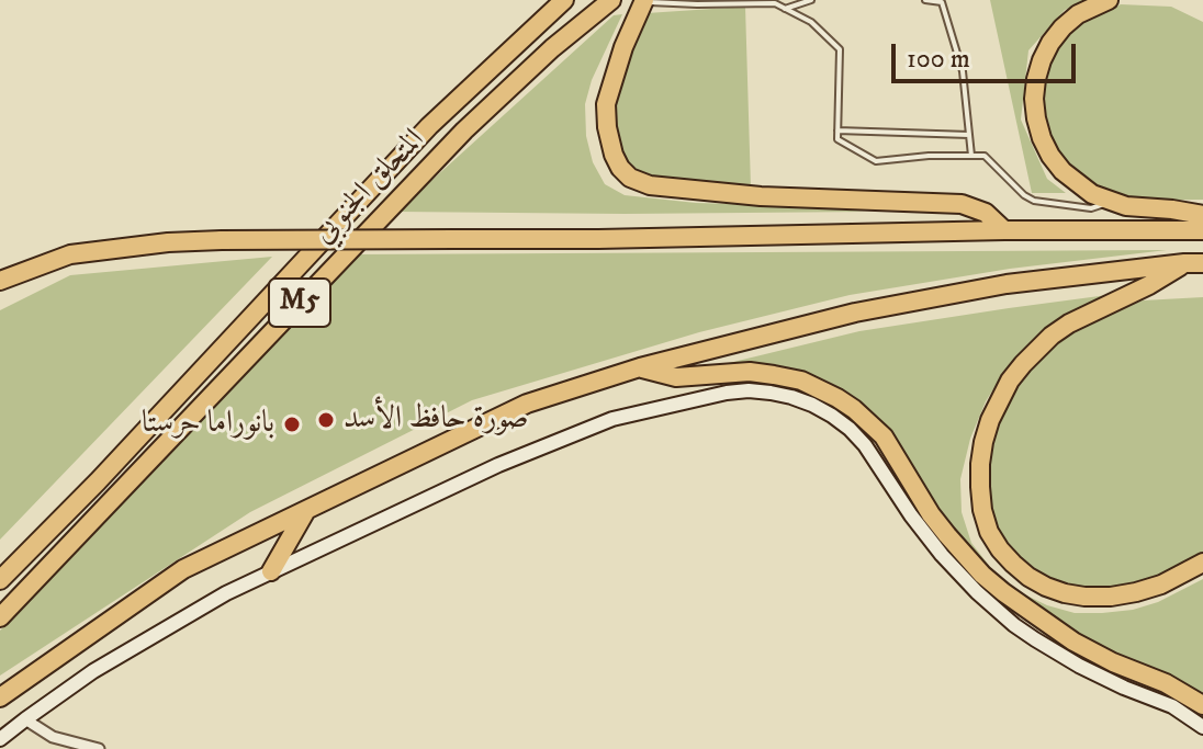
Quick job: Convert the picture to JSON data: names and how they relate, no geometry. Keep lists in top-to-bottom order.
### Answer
{
  "streets": {
    "highway": ["المتحلق الجنوبي", "M5"]
  },
  "places": ["صورة حافظ الأسد", "بانوراما حرستا"],
  "scale_bar": "100 m"
}
